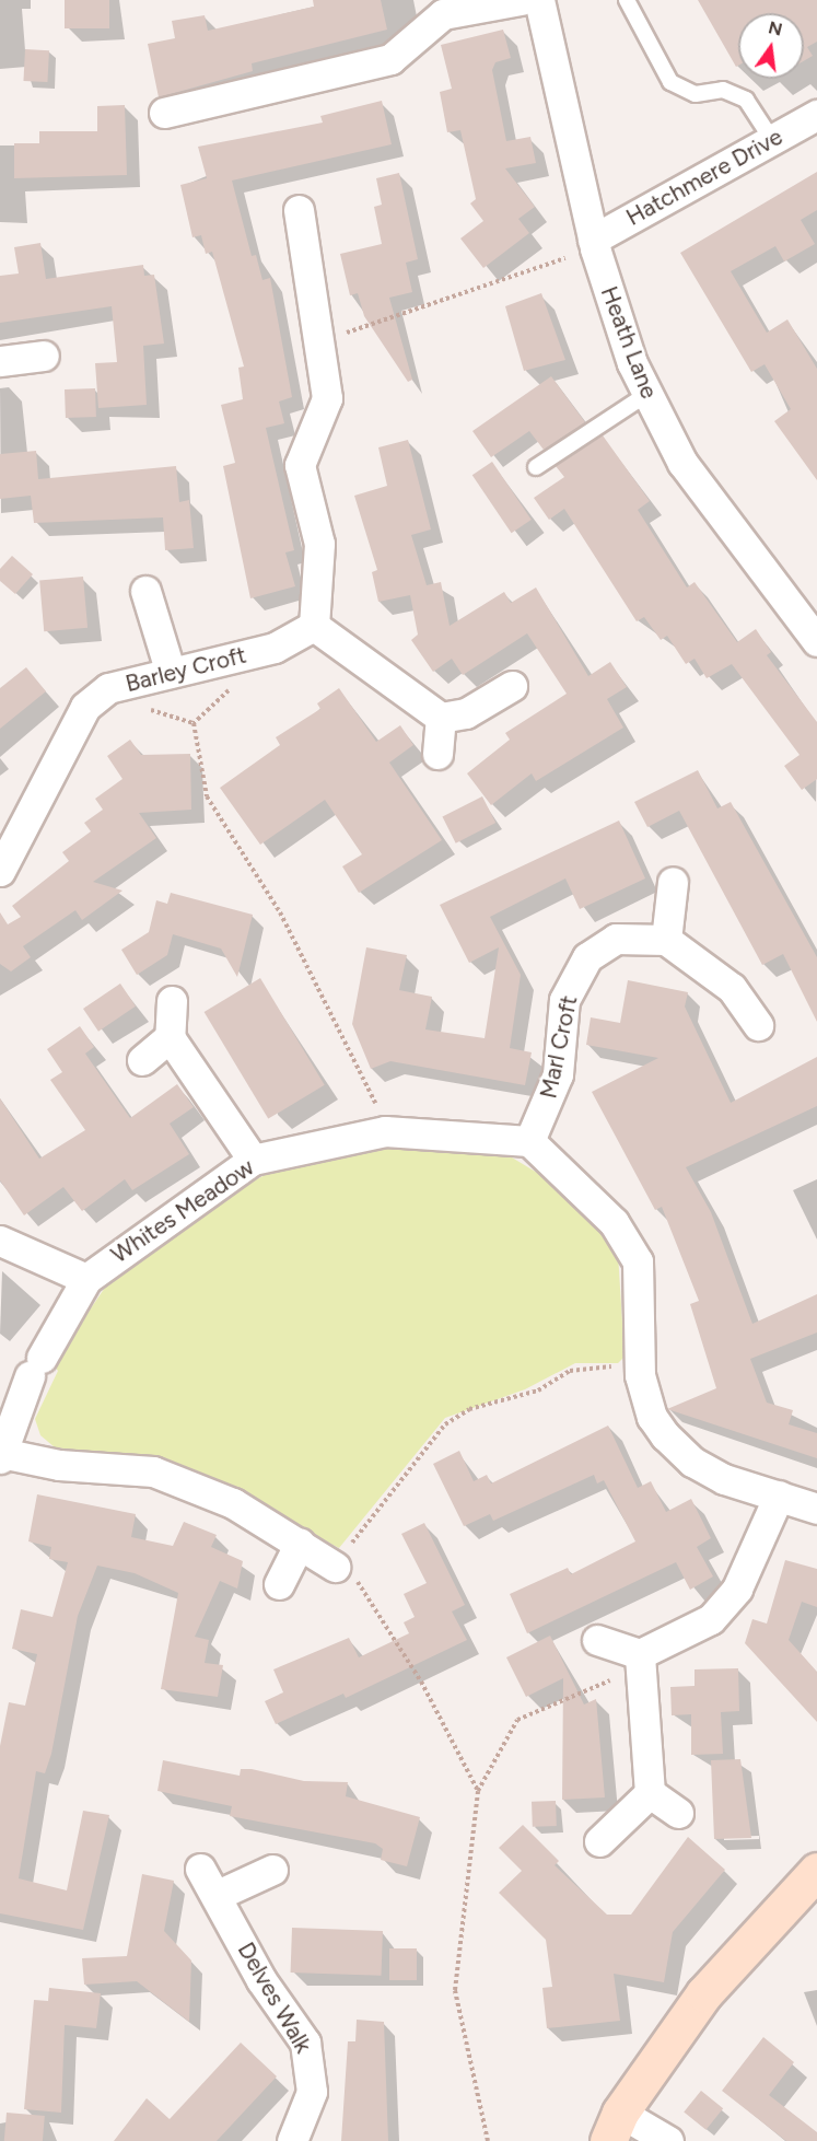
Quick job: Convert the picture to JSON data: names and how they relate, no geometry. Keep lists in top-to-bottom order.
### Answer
{
  "streets": {
    "street": [
      "Hatchmere Drive",
      "Heath Lane",
      "Barley Croft",
      "Marl Croft",
      "Whites Meadow",
      "Delves Walk"
    ]
  },
  "crossings": [
    ["Hatchmere Drive", "Heath Lane"],
    ["Marl Croft", "Whites Meadow"]
  ],
  "north": "top"
}
